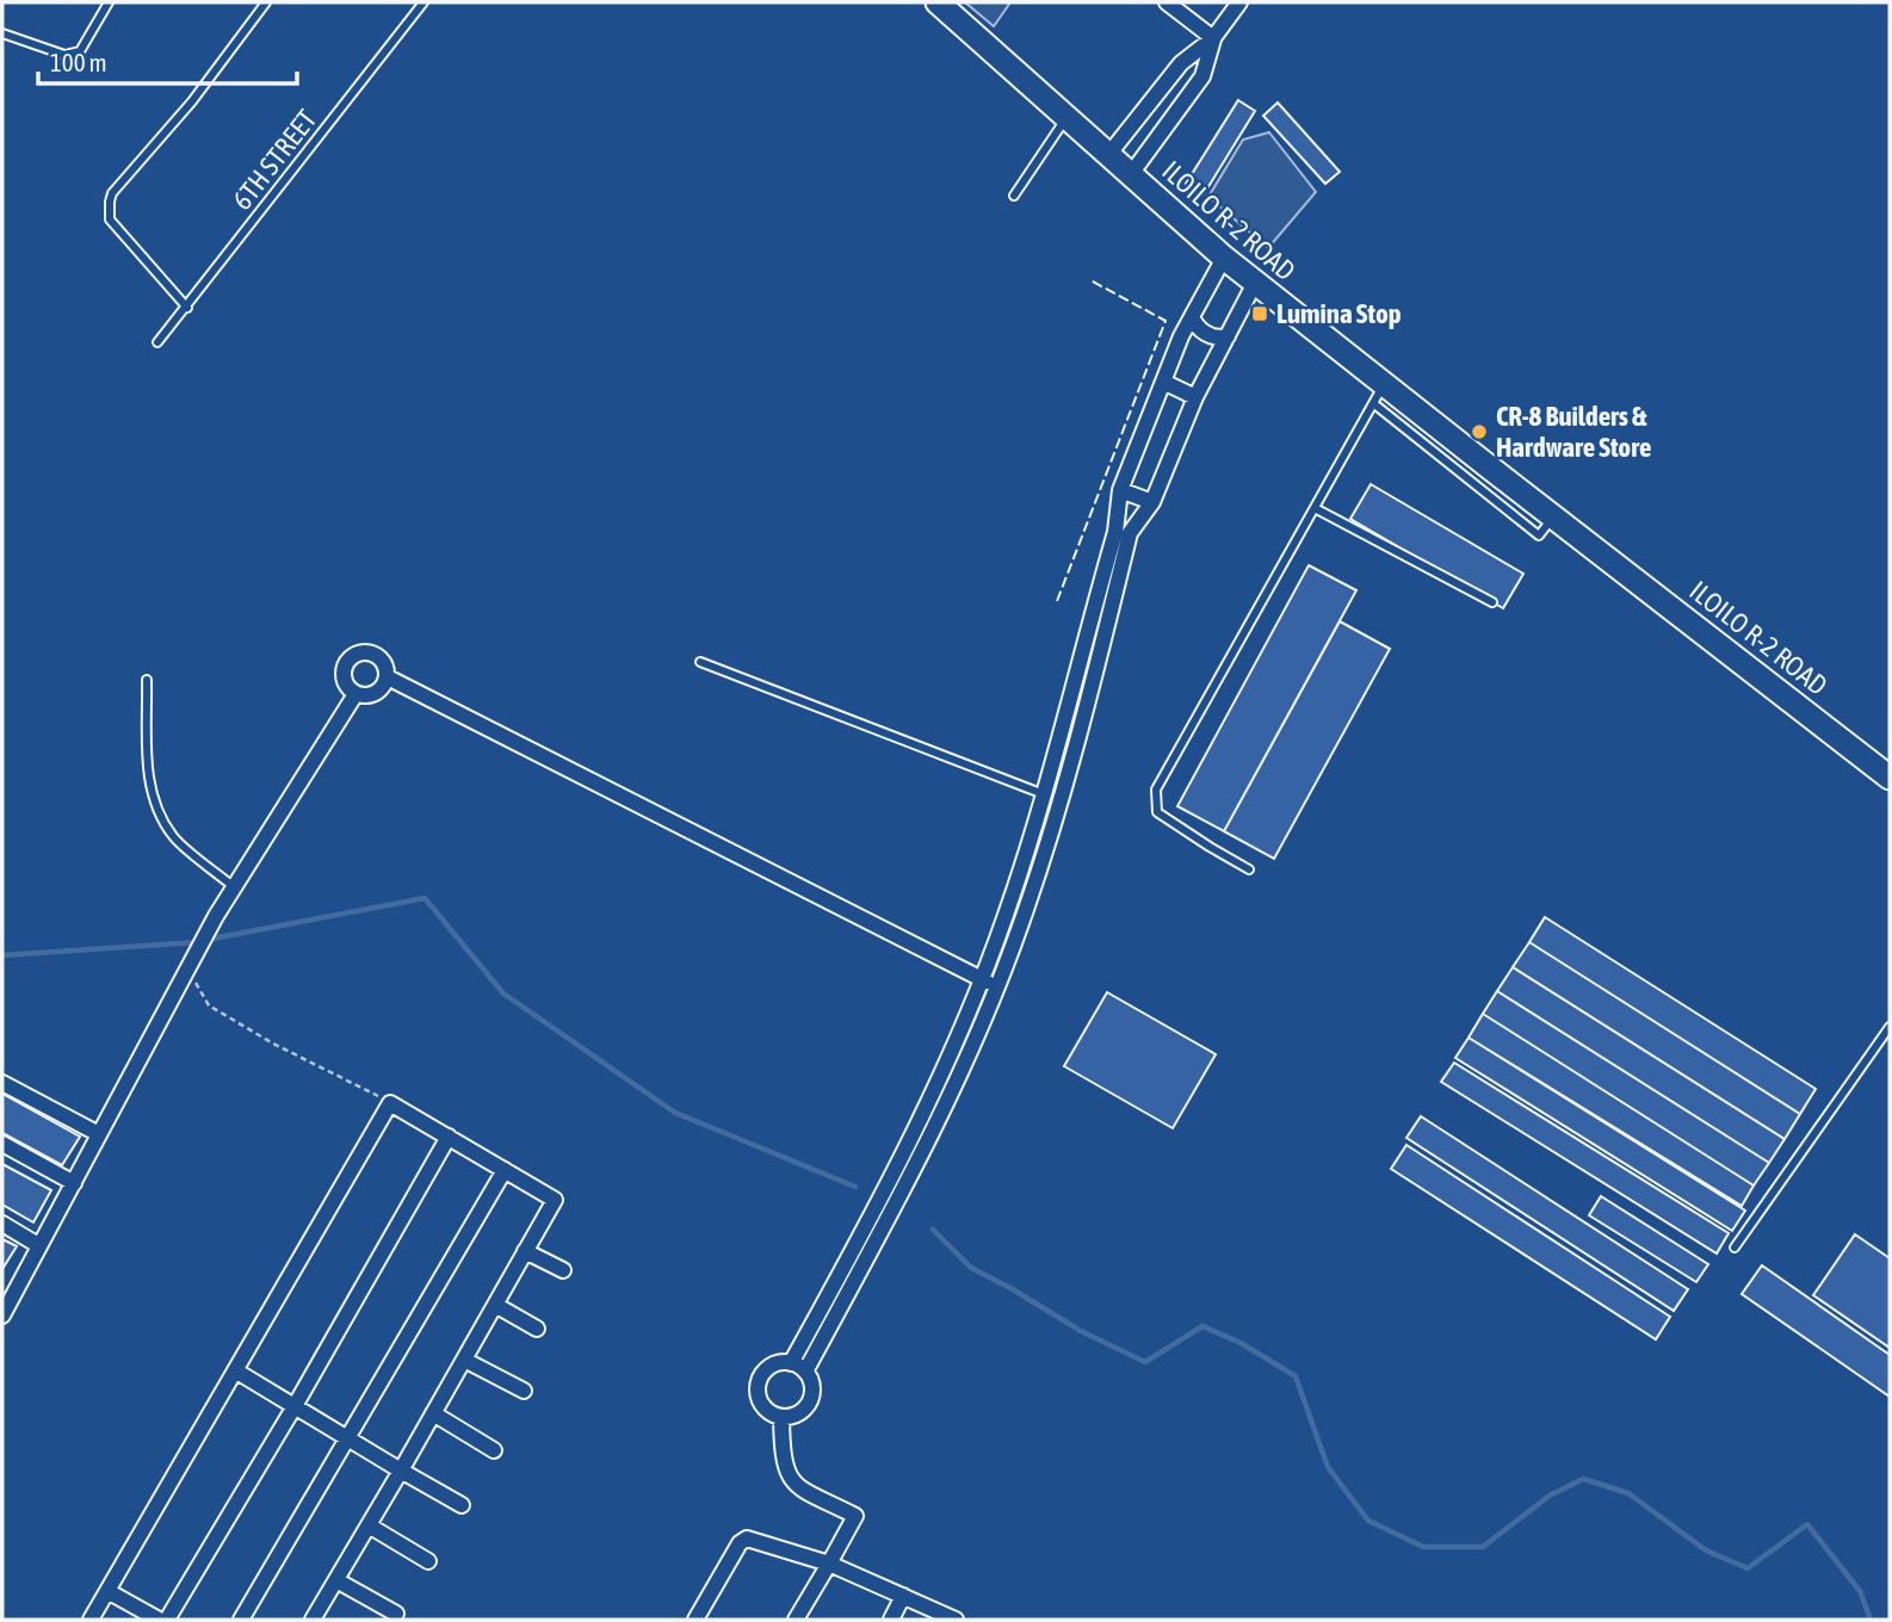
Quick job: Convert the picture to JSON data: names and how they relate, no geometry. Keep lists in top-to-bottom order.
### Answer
{
  "streets": {
    "main road": ["ILOILO R-2 ROAD"],
    "lane": ["6TH STREET"]
  },
  "places": {
    "transit": ["Lumina Stop"],
    "other": ["CR-8 Builders & Hardware Store"]
  },
  "scale_bar": "100 m"
}
